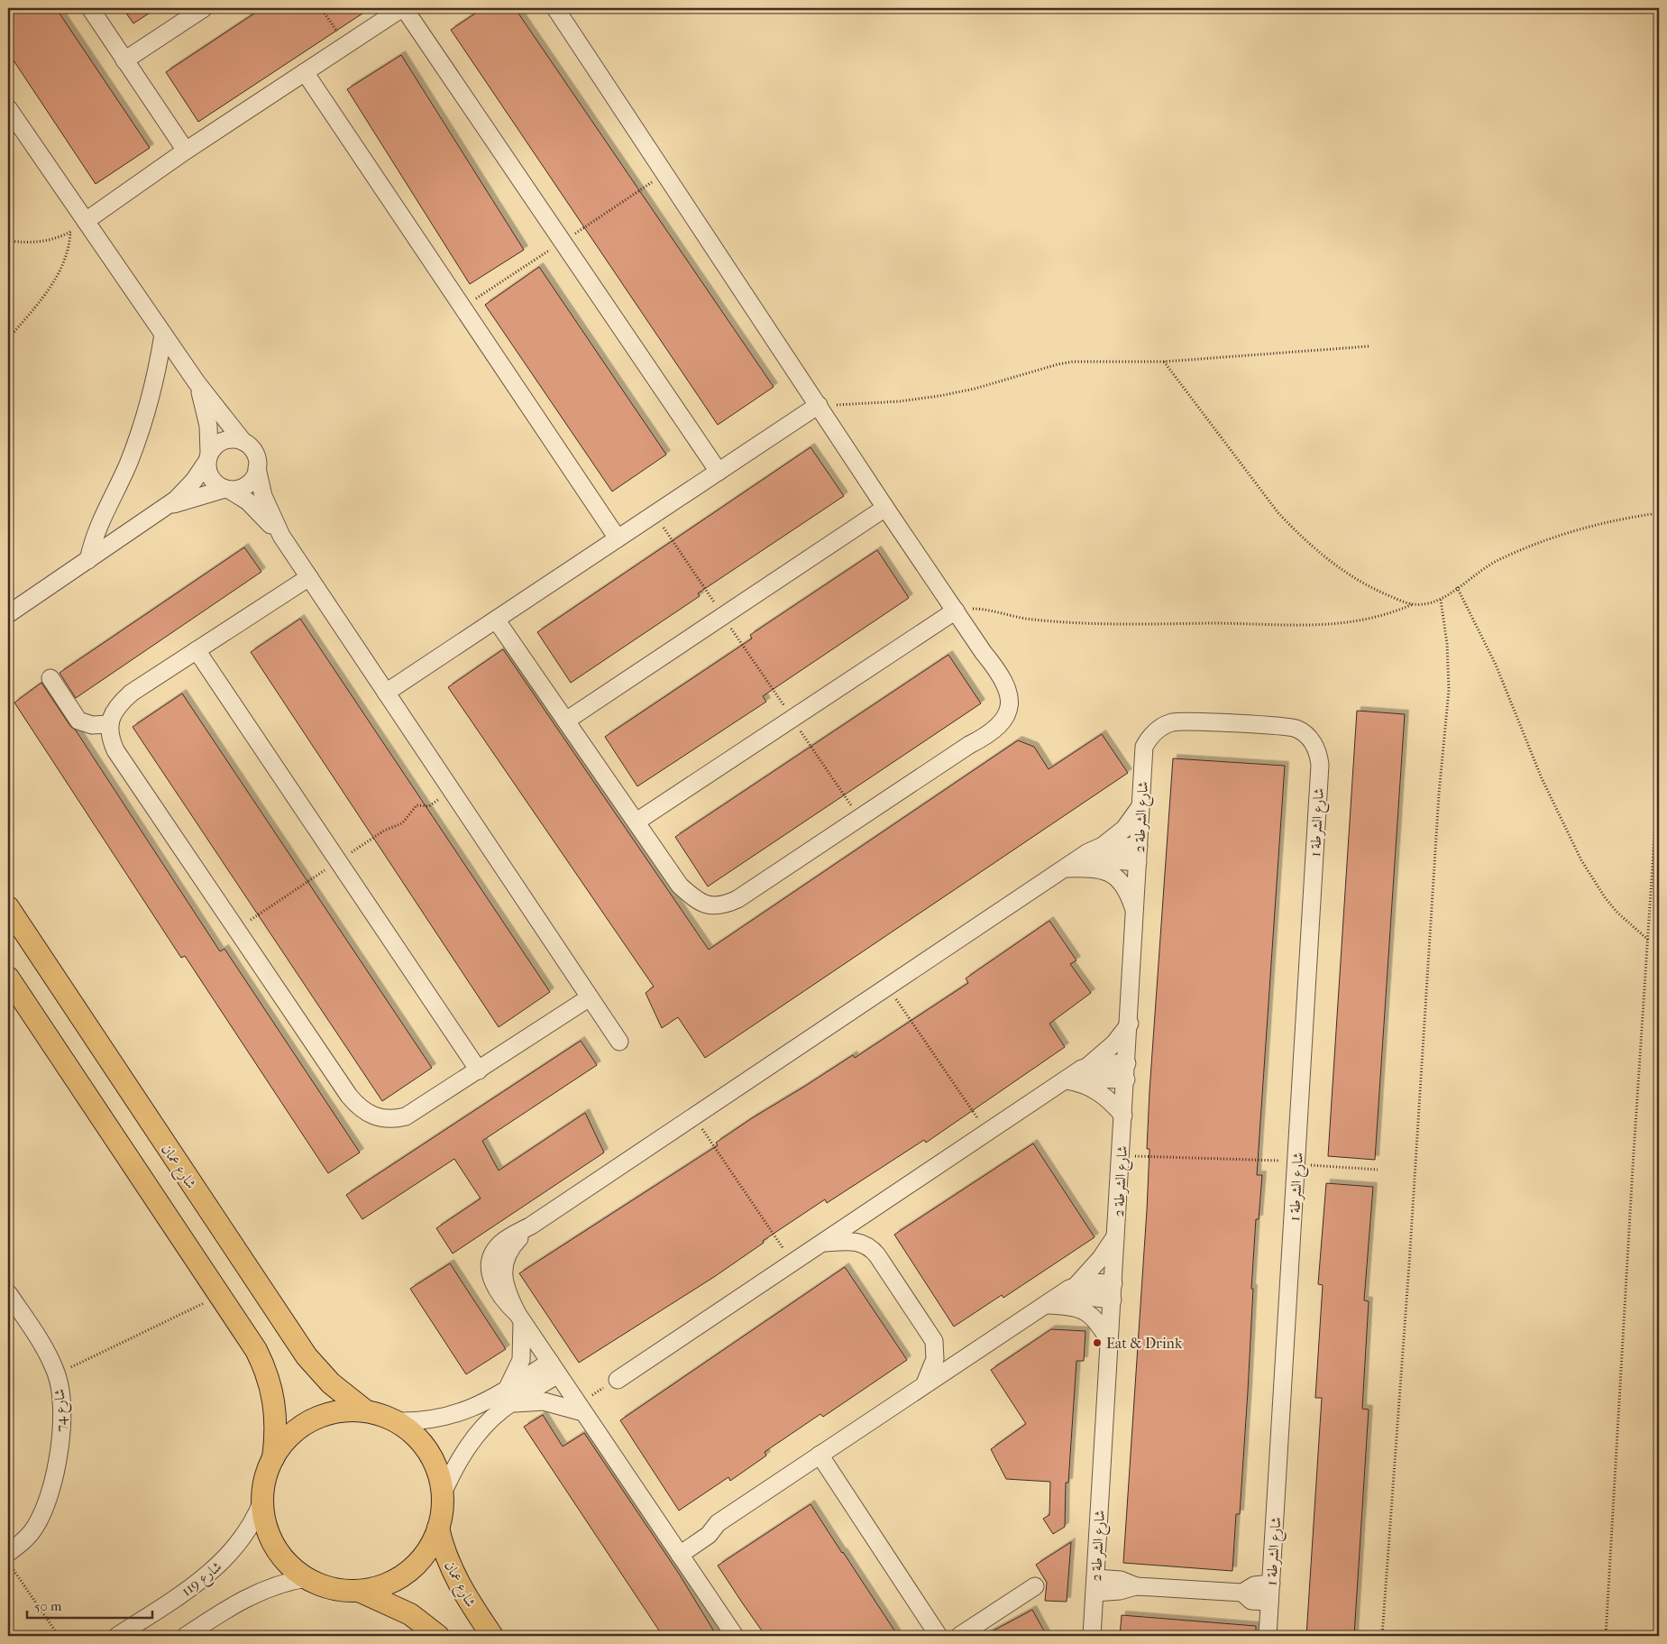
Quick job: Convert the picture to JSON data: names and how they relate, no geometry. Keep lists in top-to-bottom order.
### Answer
{
  "streets": {
    "main road": ["شارع عمان"],
    "street": [
      "شارع الشرطة 2",
      "شارع الشرطة 1",
      "شارع 74",
      "شارع 119"
    ]
  },
  "crossings": [
    ["شارع الشرطة 2", "شارع الشرطة 1"]
  ],
  "places": ["Eat & Drink"],
  "scale_bar": "50 m"
}
